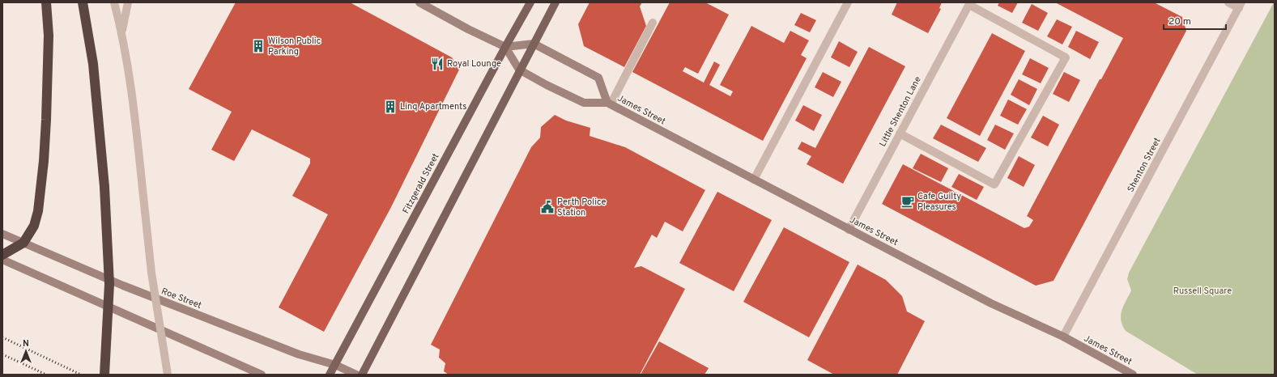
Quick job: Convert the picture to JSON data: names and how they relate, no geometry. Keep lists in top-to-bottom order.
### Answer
{
  "streets": {
    "main road": ["Fitzgerald Street"],
    "street": [
      "James Street",
      "Little Shenton Lane",
      "Shenton Street",
      "Roe Street"
    ]
  },
  "crossings": [
    ["James Street", "Little Shenton Lane"],
    ["James Street", "Shenton Street"],
    ["Fitzgerald Street", "Roe Street"]
  ],
  "parks": ["Russell Square"],
  "places": {
    "building": ["Wilson Public Parking", "Linq Apartments"],
    "restaurant": ["Royal Lounge"],
    "cafe": ["Cafe Guilty Pleasures"],
    "public building": ["Perth Police Station"]
  },
  "scale_bar": "20 m",
  "north": "top"
}
